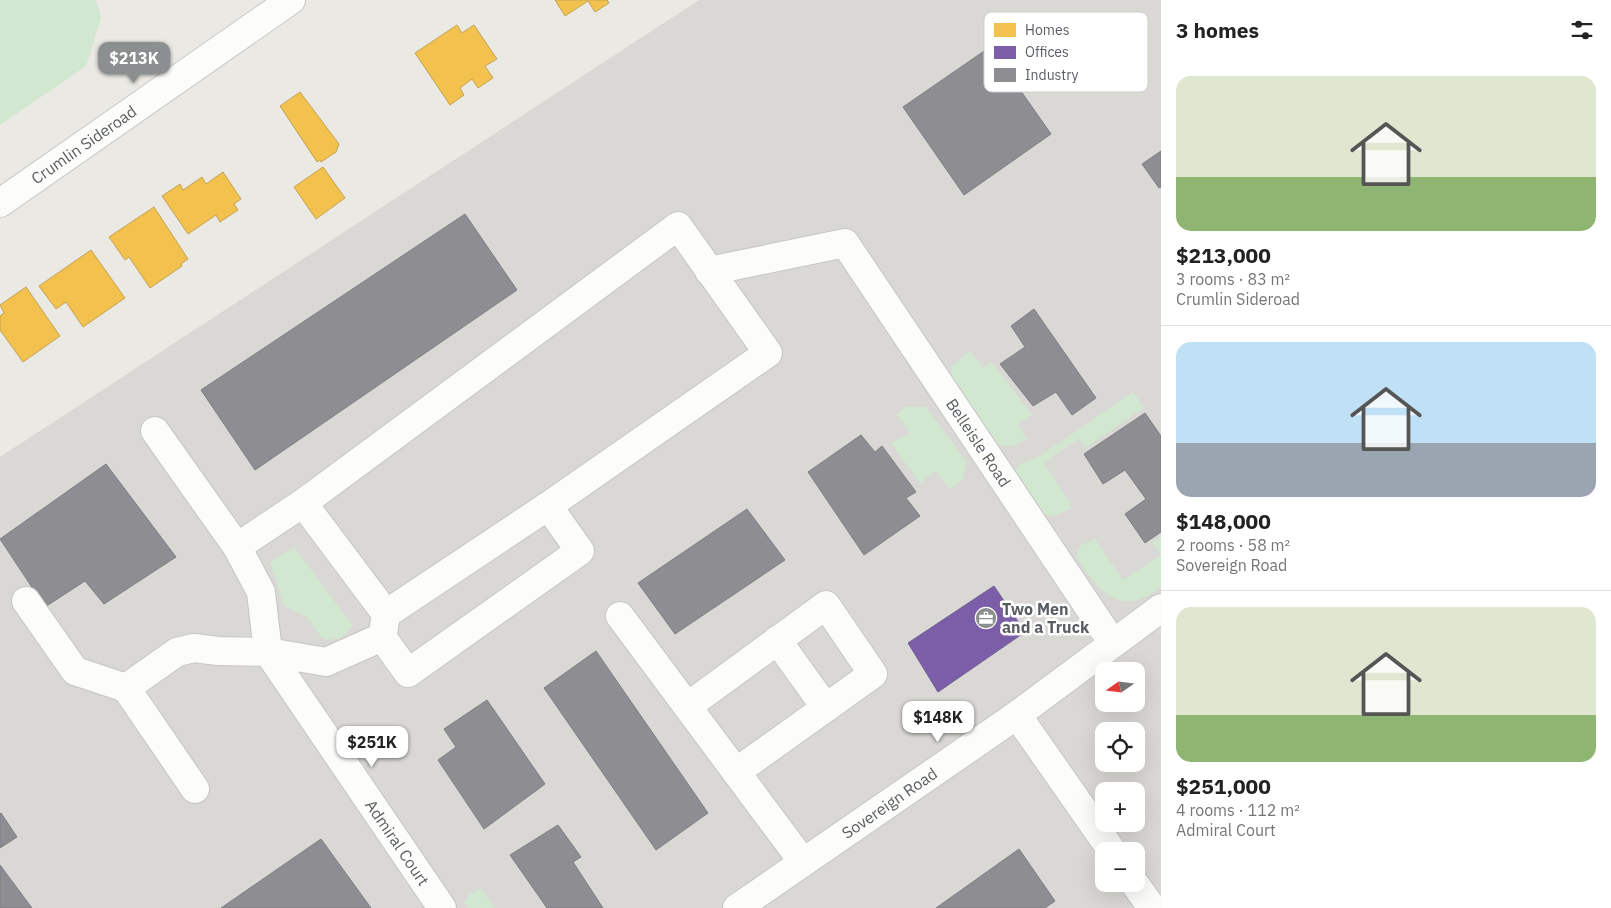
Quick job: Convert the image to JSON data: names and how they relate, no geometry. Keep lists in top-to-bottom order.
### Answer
{
  "streets": {
    "street": [
      "Crumlin Sideroad",
      "Belleisle Road",
      "Sovereign Road",
      "Admiral Court"
    ]
  },
  "crossings": [
    ["Belleisle Road", "Sovereign Road"]
  ],
  "places": {
    "office": ["Two Men and a Truck"]
  },
  "legend": ["Homes", "Offices", "Industry"],
  "north": "left",
  "page": {
    "heading": "3 homes",
    "price": ["$213K", "$148K", "$251K"],
    "list": [
      {
        "name": "$213,000",
        "note": "3 rooms · 83 m² · Crumlin Sideroad"
      },
      {
        "name": "$148,000",
        "note": "2 rooms · 58 m² · Sovereign Road"
      },
      {
        "name": "$251,000",
        "note": "4 rooms · 112 m² · Admiral Court"
      }
    ],
    "map_buttons": ["+", "−"]
  }
}
